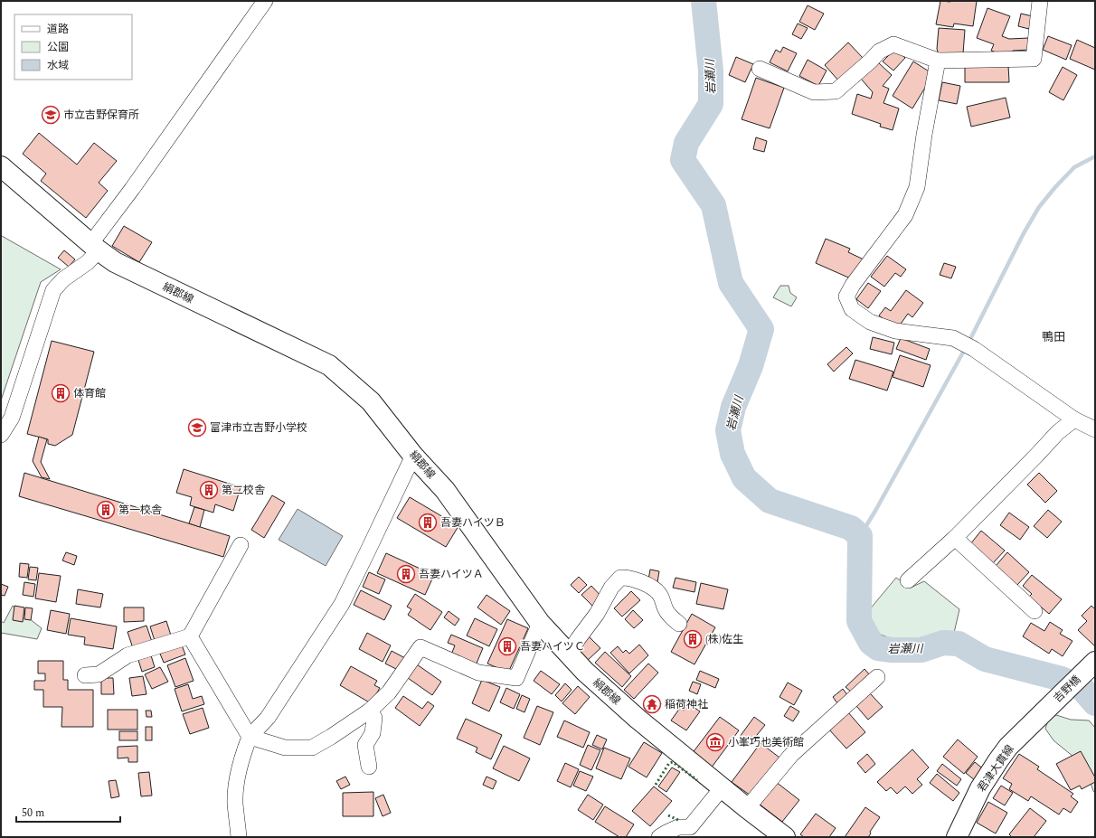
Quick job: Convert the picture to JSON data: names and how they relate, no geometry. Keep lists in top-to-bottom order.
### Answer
{
  "streets": {
    "main road": ["絹郡線", "吉野橋", "君津大貫線"]
  },
  "crossings": [
    ["吉野橋", "君津大貫線"]
  ],
  "districts": ["鴨田"],
  "water": ["岩瀬川"],
  "places": {
    "school or university": ["市立吉野保育所", "富津市立吉野小学校"],
    "building": [
      "体育館",
      "第二校舎",
      "第一校舎",
      "吾妻ハイツＢ",
      "吾妻ハイツＡ",
      "(株)佐生",
      "吾妻ハイツＣ"
    ],
    "temple": ["稲荷神社"],
    "museum": ["小峯巧也美術館"]
  },
  "legend": ["道路", "公園", "水域"],
  "scale_bar": "50 m"
}
